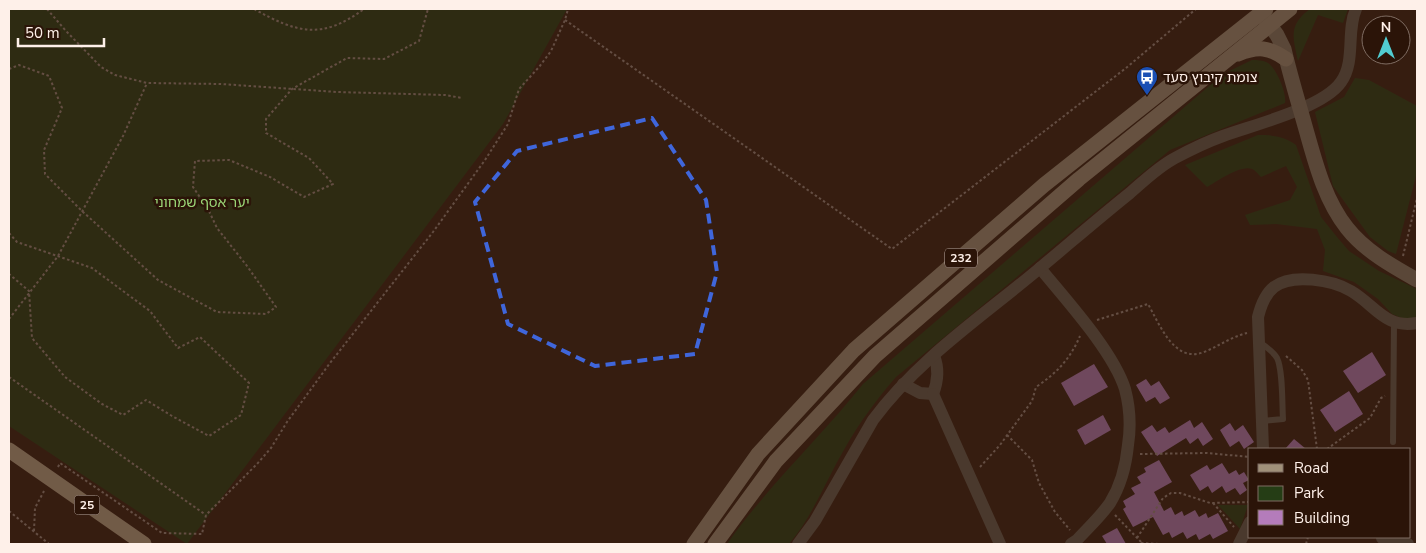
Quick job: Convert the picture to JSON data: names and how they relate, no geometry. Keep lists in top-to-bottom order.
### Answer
{
  "streets": {
    "highway": ["25"],
    "main road": ["232"]
  },
  "parks": ["יער אסף שמחוני"],
  "places": {
    "bus stop": ["צומת קיבוץ סעד"]
  },
  "legend": ["Road", "Park", "Building"],
  "scale_bar": "50 m",
  "north": "top"
}
